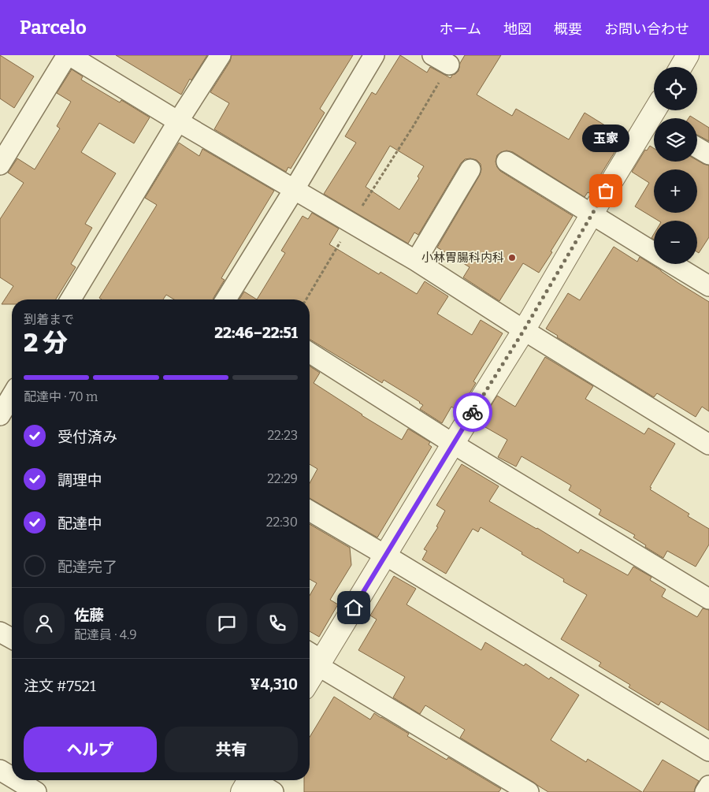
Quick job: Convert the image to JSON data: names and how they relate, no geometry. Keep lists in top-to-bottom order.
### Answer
{
  "places": ["玉家", "小林胃腸科内科"],
  "page": {
    "header": "Parcelo",
    "nav": [
      "ホーム",
      "地図",
      "概要",
      "お問い合わせ"
    ],
    "map_buttons": ["+", "−"],
    "bubble": "玉家",
    "heading": ["2 分", "到着まで", "22:46–22:51"],
    "panel": [
      "佐藤",
      "配達員 · 4.9",
      "注文 #7521",
      "¥4,310"
    ],
    "bar": "配達中 · 70 m",
    "list": [
      ["受付済み", "22:23"],
      ["調理中", "22:29"],
      ["配達中", "22:30"],
      "配達完了"
    ],
    "buttons": ["ヘルプ", "共有"]
  }
}
